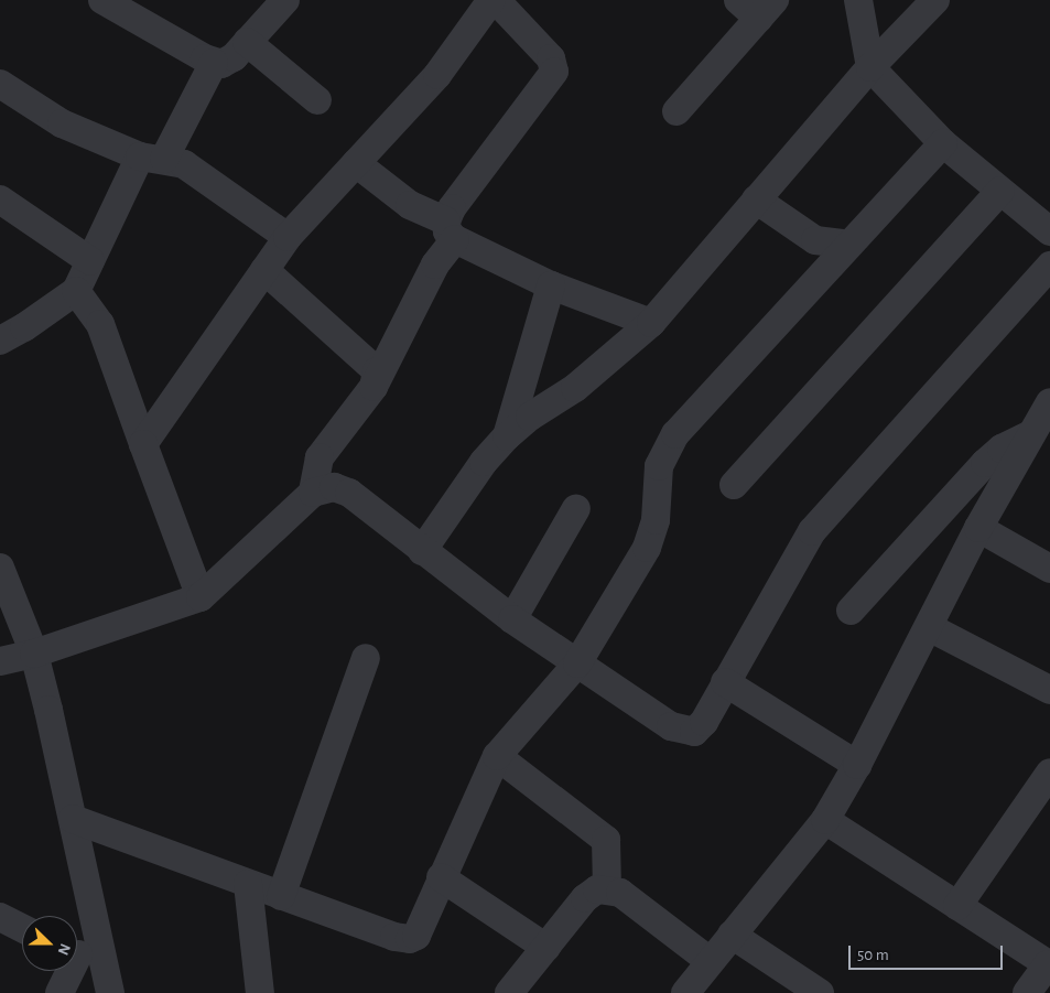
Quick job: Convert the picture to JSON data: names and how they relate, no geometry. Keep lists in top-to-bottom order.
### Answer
{
  "scale_bar": "50 m",
  "north": "right"
}
